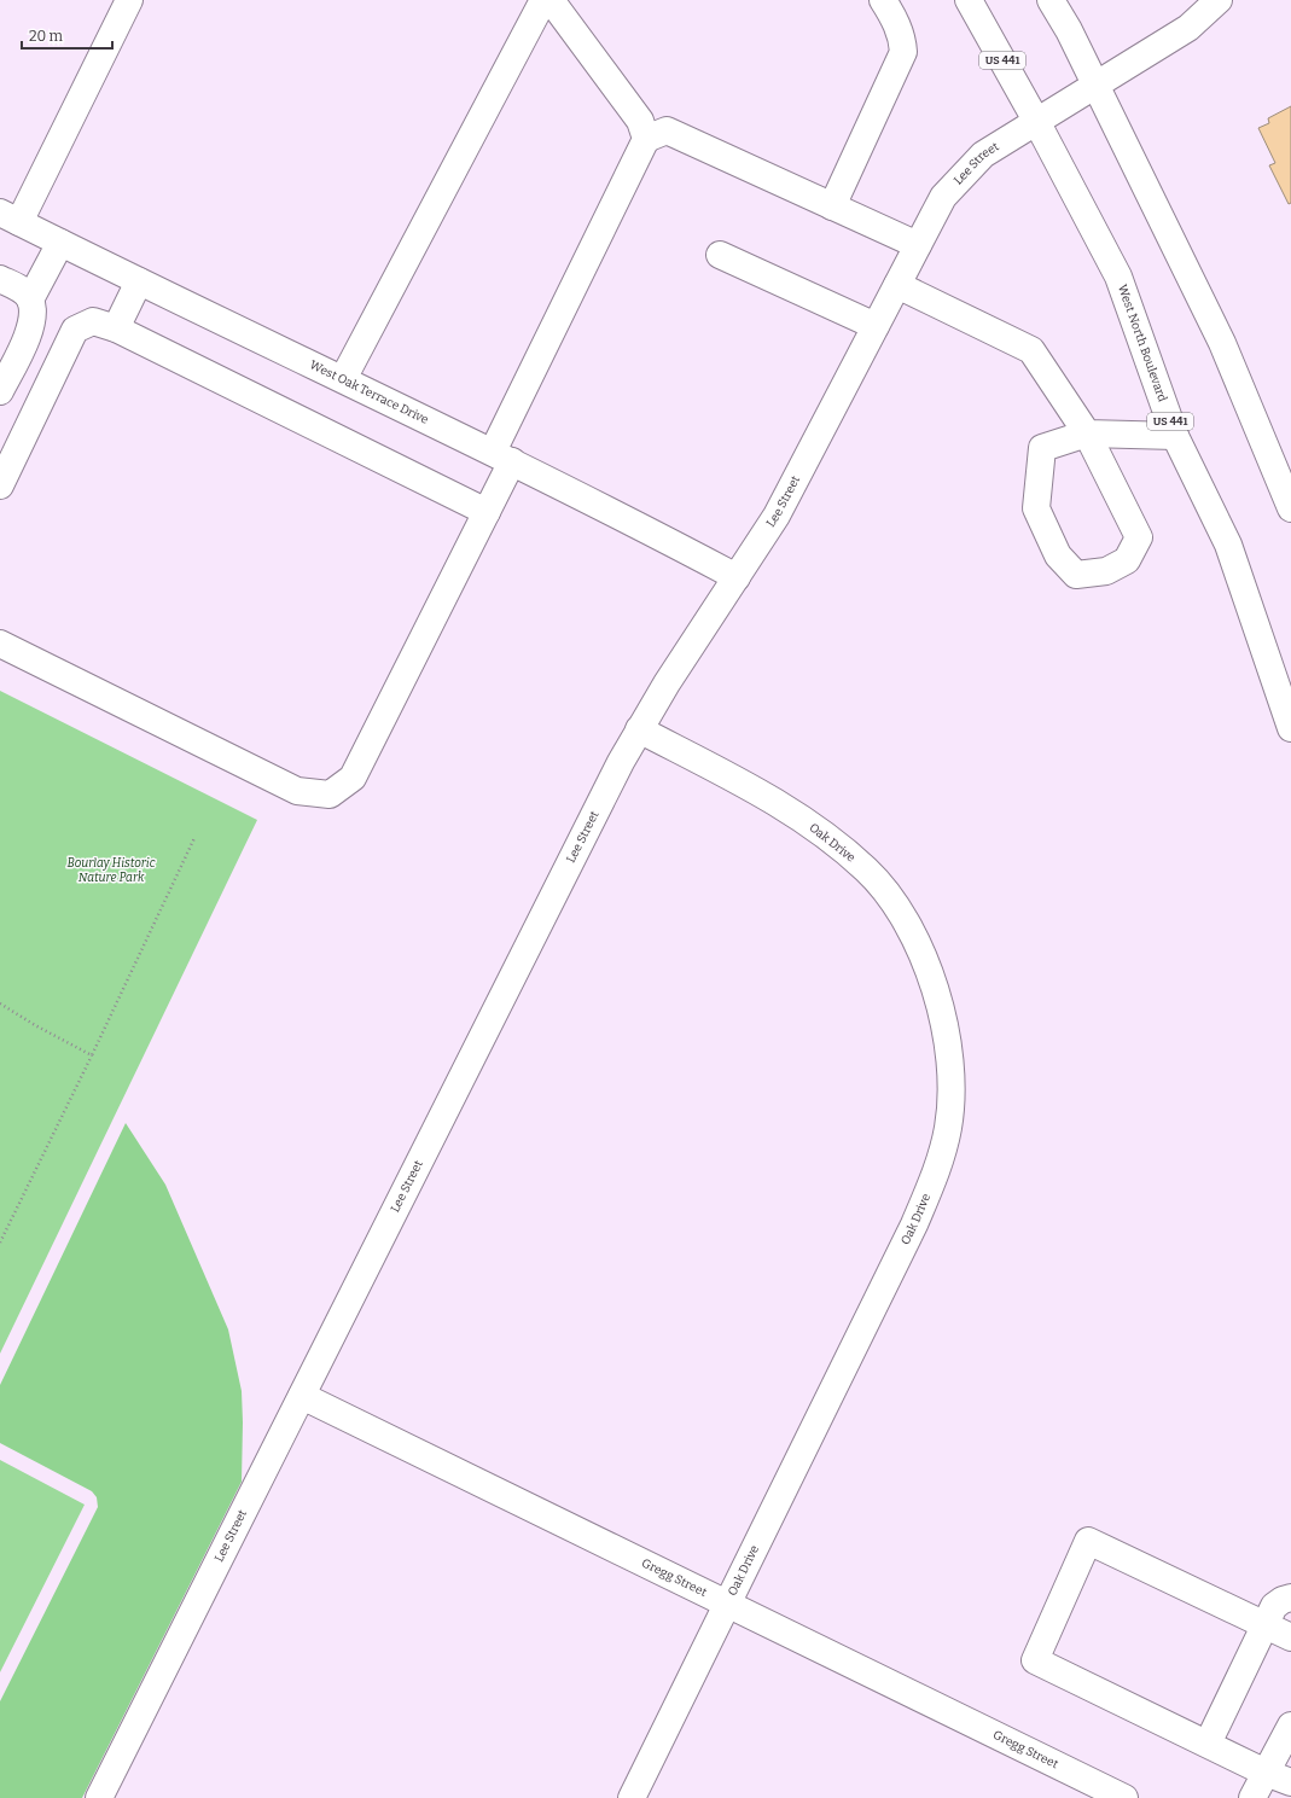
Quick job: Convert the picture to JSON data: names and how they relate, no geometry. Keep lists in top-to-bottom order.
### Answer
{
  "streets": {
    "street": [
      "US 441",
      "Lee Street",
      "West North Boulevard",
      "West Oak Terrace Drive",
      "Oak Drive",
      "Gregg Street"
    ]
  },
  "crossings": [
    ["Lee Street", "West North Boulevard"],
    ["Lee Street", "West Oak Terrace Drive"],
    ["Lee Street", "Oak Drive"],
    ["Lee Street", "Gregg Street"],
    ["Oak Drive", "Gregg Street"]
  ],
  "parks": ["Bourlay Historic Nature Park"],
  "scale_bar": "20 m"
}
